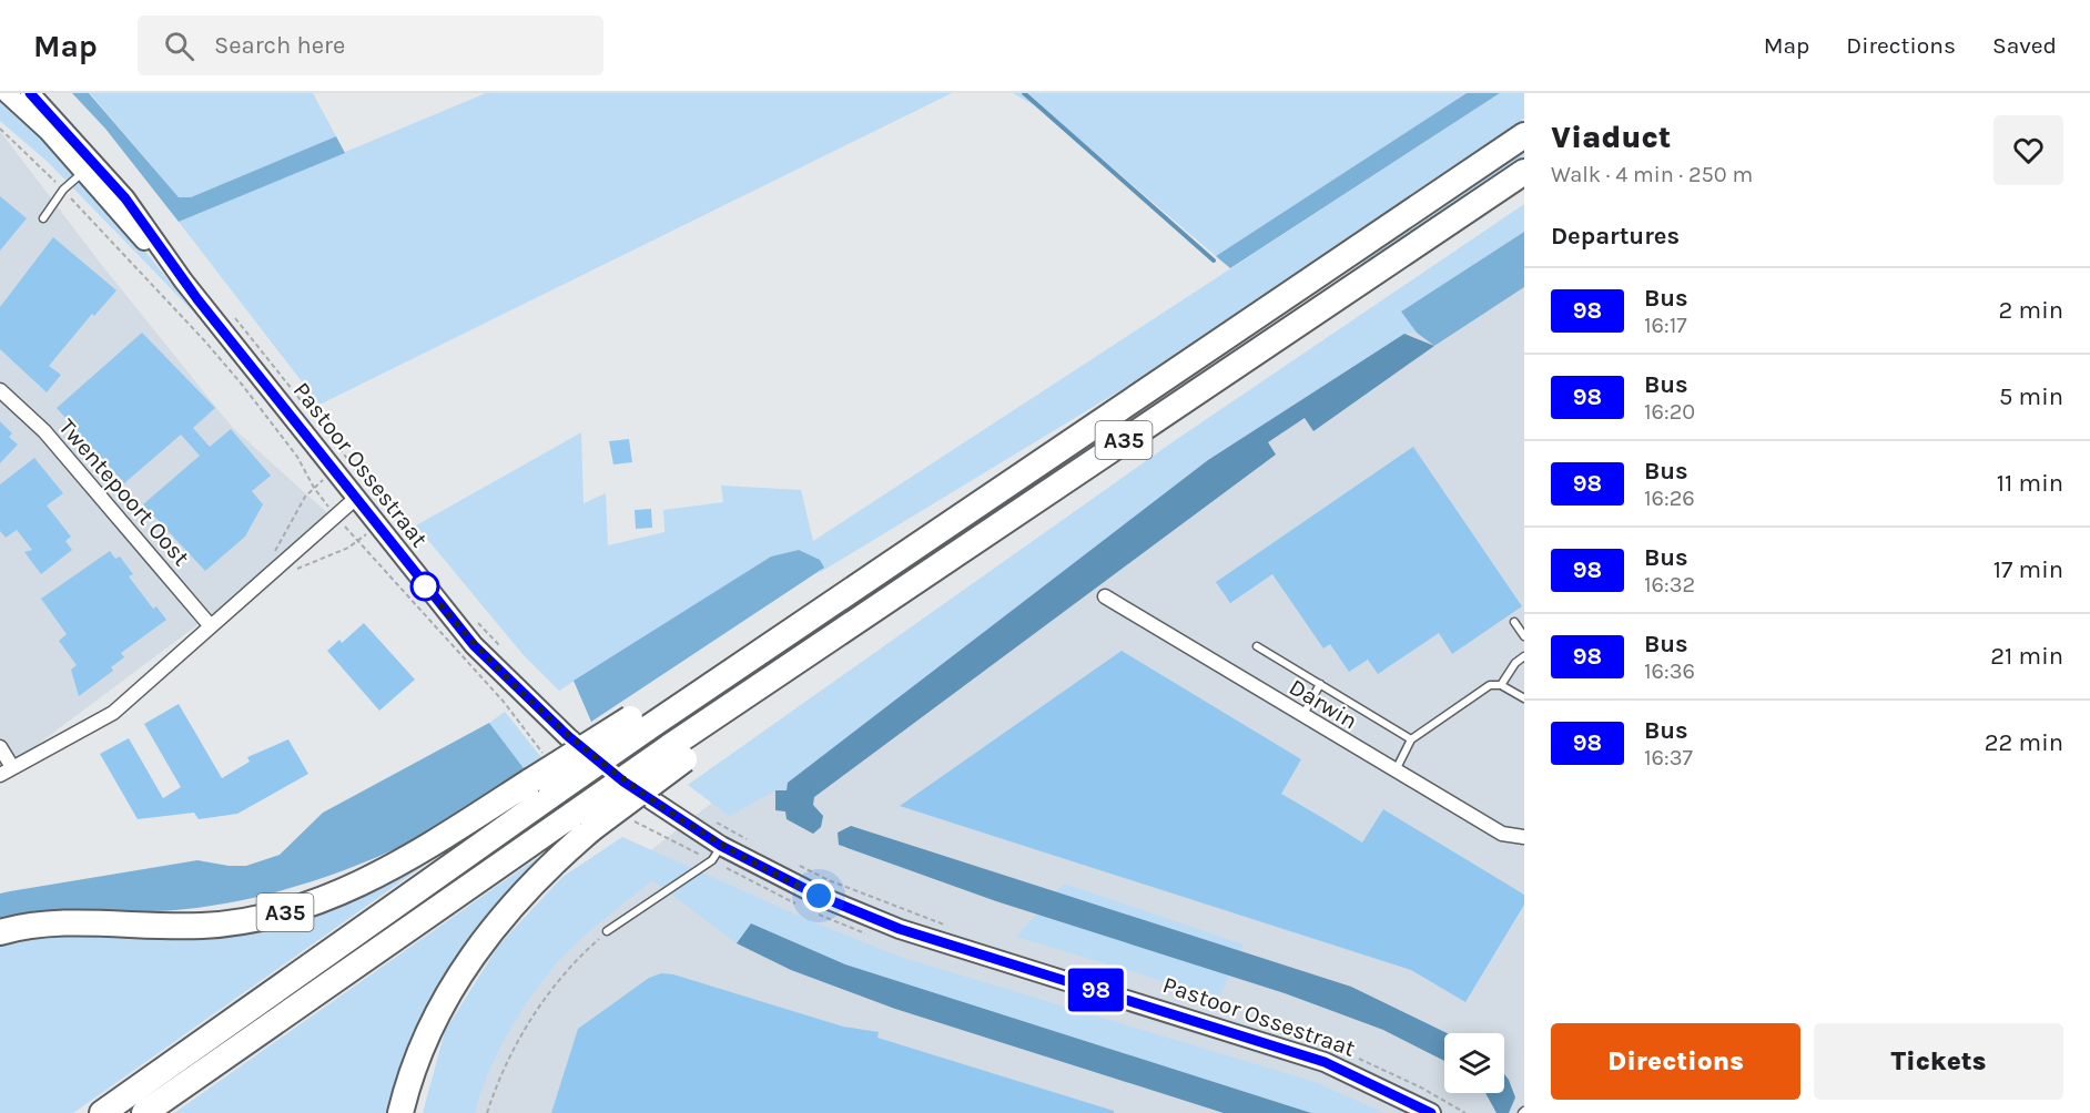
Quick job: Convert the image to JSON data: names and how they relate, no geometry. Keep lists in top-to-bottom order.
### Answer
{
  "streets": {
    "highway": ["A35"],
    "main road": ["Pastoor Ossestraat"],
    "street": ["Twentepoort Oost", "Darwin"]
  },
  "lines": ["bus line 98"],
  "page": {
    "header": "Map",
    "search": "Search here",
    "nav": ["Map", "Directions", "Saved"],
    "on_map": "98",
    "heading": [
      ["Viaduct", "Walk · 4 min · 250 m"],
      "Departures"
    ],
    "list": [
      {
        "mark": "98",
        "name": "Bus",
        "note": "16:17",
        "value": "2 min"
      },
      {
        "mark": "98",
        "name": "Bus",
        "note": "16:20",
        "value": "5 min"
      },
      {
        "mark": "98",
        "name": "Bus",
        "note": "16:26",
        "value": "11 min"
      },
      {
        "mark": "98",
        "name": "Bus",
        "note": "16:32",
        "value": "17 min"
      },
      {
        "mark": "98",
        "name": "Bus",
        "note": "16:36",
        "value": "21 min"
      },
      {
        "mark": "98",
        "name": "Bus",
        "note": "16:37",
        "value": "22 min"
      }
    ],
    "buttons": ["Directions", "Tickets"]
  }
}
